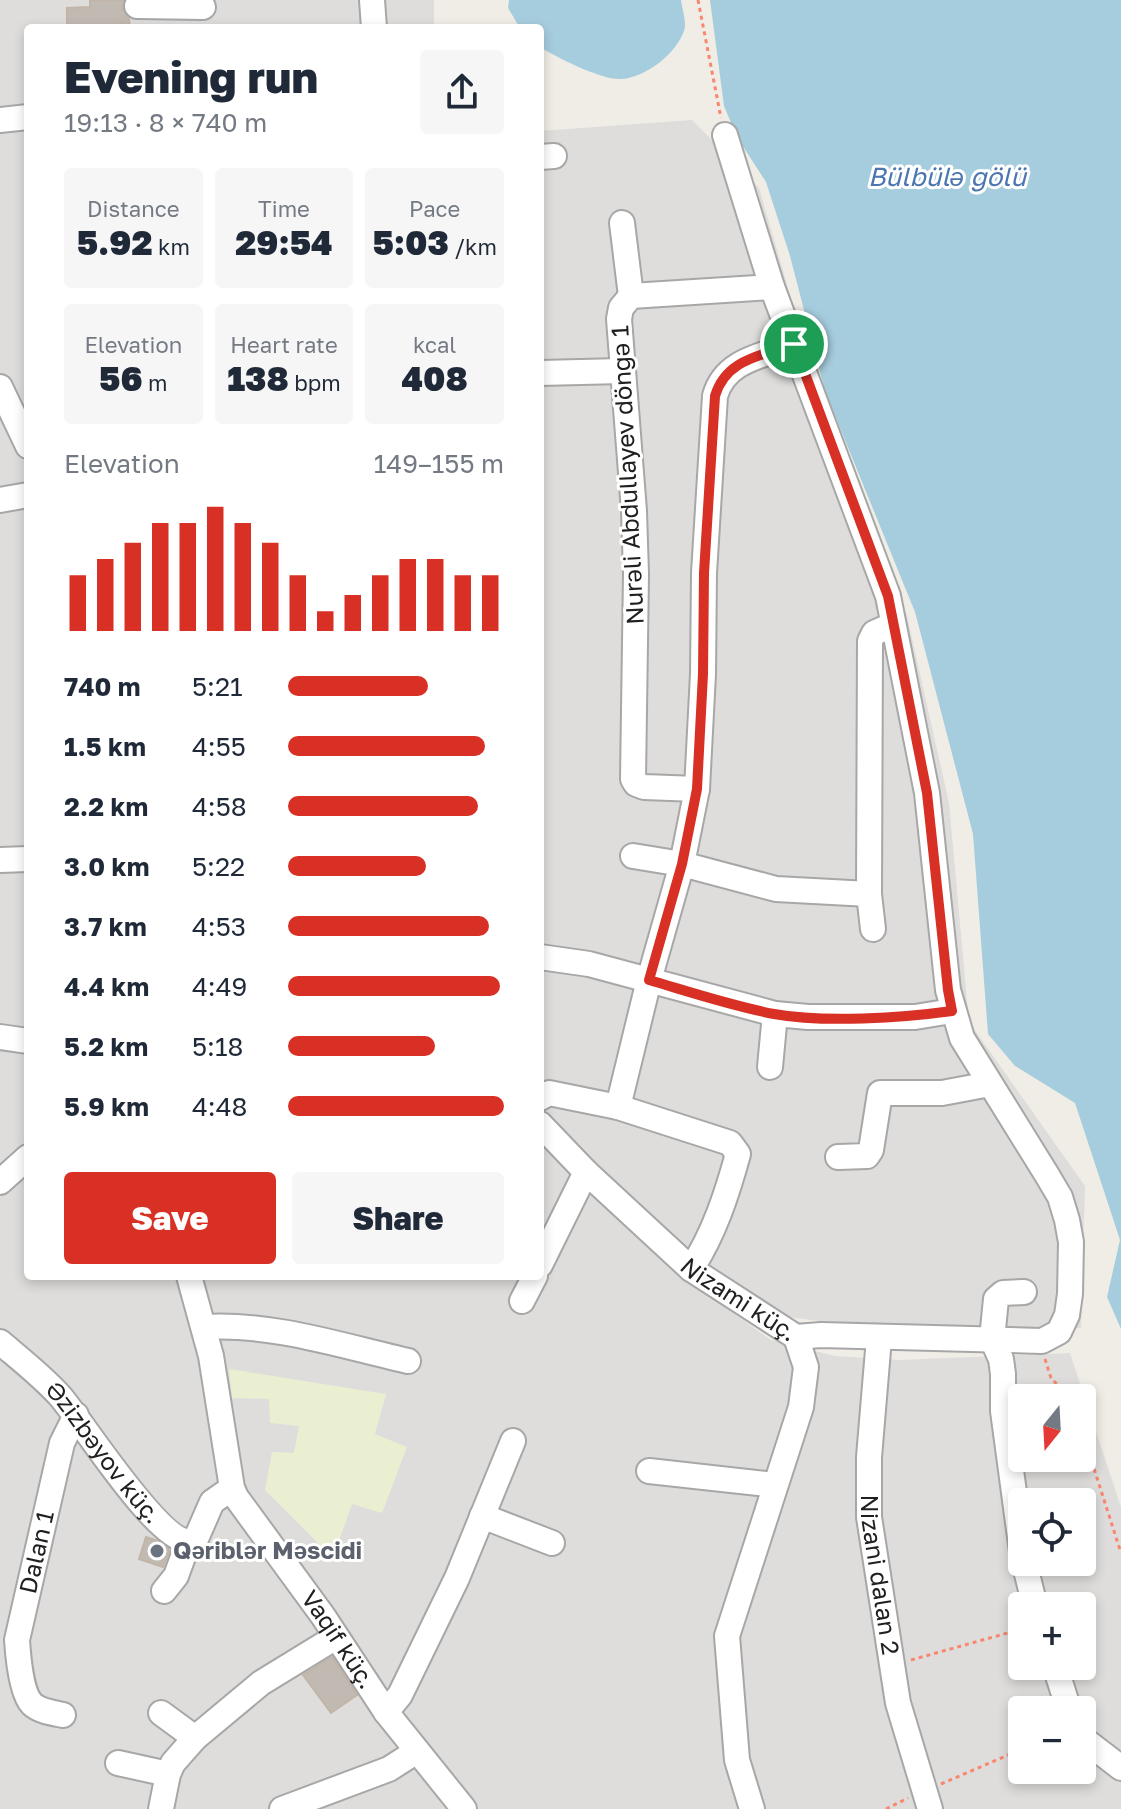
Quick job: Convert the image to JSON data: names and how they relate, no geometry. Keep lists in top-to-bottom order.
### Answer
{
  "streets": {
    "street": [
      "Nurəli Abdullayev döngə 1",
      "Nizami küç.",
      "Əzizbəyov küç.",
      "Dalan 1",
      "Nizani dalan 2",
      "Vaqif küç."
    ]
  },
  "crossings": [
    ["Nizami küç.", "Nizani dalan 2"],
    ["Əzizbəyov küç.", "Dalan 1"]
  ],
  "water": ["Bülbülə gölü"],
  "places": ["Qəriblər Məscidi"],
  "north": "bottom",
  "page": {
    "heading": ["Evening run", "19:13 · 8 × 740 m"],
    "stats": [
      ["Distance", "5.92 km"],
      ["Time", "29:54"],
      ["Pace", "5:03 /km"],
      ["Elevation", "56 m"],
      ["Heart rate", "138 bpm"],
      ["kcal", "408"]
    ],
    "chart": ["Elevation", "149–155 m"],
    "list": [
      {
        "name": "740 m",
        "note": "5:21"
      },
      {
        "name": "1.5 km",
        "note": "4:55"
      },
      {
        "name": "2.2 km",
        "note": "4:58"
      },
      {
        "name": "3.0 km",
        "note": "5:22"
      },
      {
        "name": "3.7 km",
        "note": "4:53"
      },
      {
        "name": "4.4 km",
        "note": "4:49"
      },
      {
        "name": "5.2 km",
        "note": "5:18"
      },
      {
        "name": "5.9 km",
        "note": "4:48"
      }
    ],
    "buttons": ["Save", "Share"],
    "map_buttons": ["+", "−"]
  }
}
